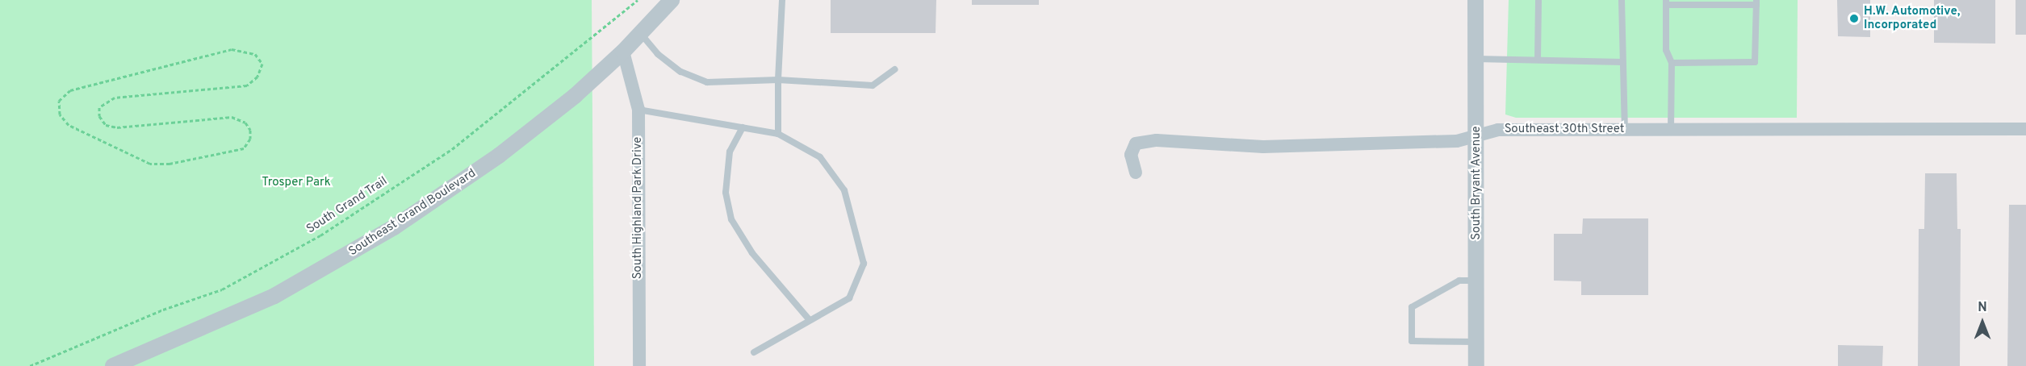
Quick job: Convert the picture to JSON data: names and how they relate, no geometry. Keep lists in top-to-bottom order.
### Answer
{
  "streets": {
    "street": [
      "Southeast 30th Street",
      "South Bryant Avenue",
      "South Highland Park Drive",
      "Southeast Grand Boulevard"
    ],
    "path": ["South Grand Trail"]
  },
  "crossings": [
    ["Southeast 30th Street", "South Bryant Avenue"],
    ["South Highland Park Drive", "Southeast Grand Boulevard"]
  ],
  "parks": ["Trosper Park"],
  "places": ["H.W. Automotive, Incorporated"],
  "north": "top"
}
